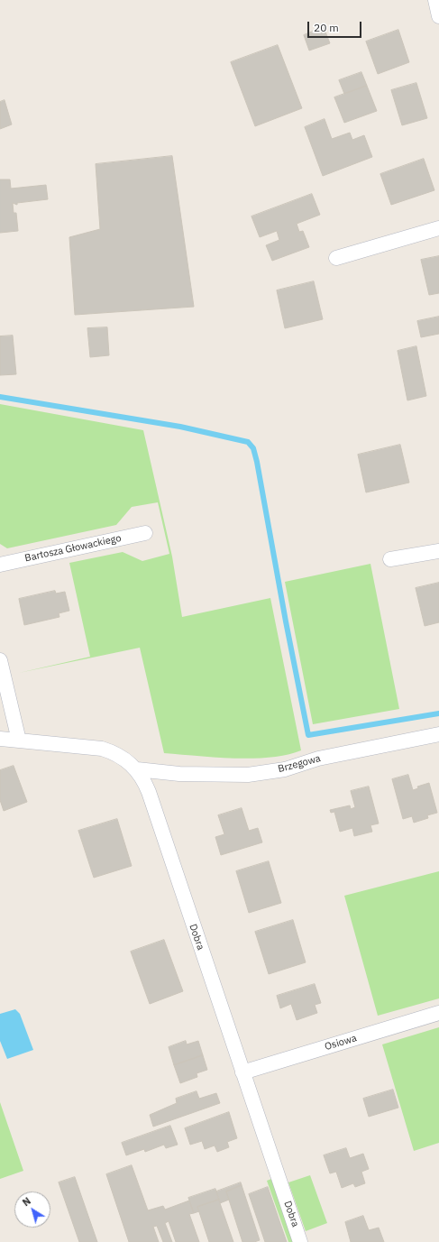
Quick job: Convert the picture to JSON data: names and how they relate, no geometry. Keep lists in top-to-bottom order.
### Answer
{
  "streets": {
    "street": [
      "Bartosza Głowackiego",
      "Brzegowa",
      "Dobra",
      "Osiowa"
    ]
  },
  "crossings": [
    ["Brzegowa", "Dobra"],
    ["Dobra", "Osiowa"]
  ],
  "scale_bar": "20 m",
  "north": "top left"
}
